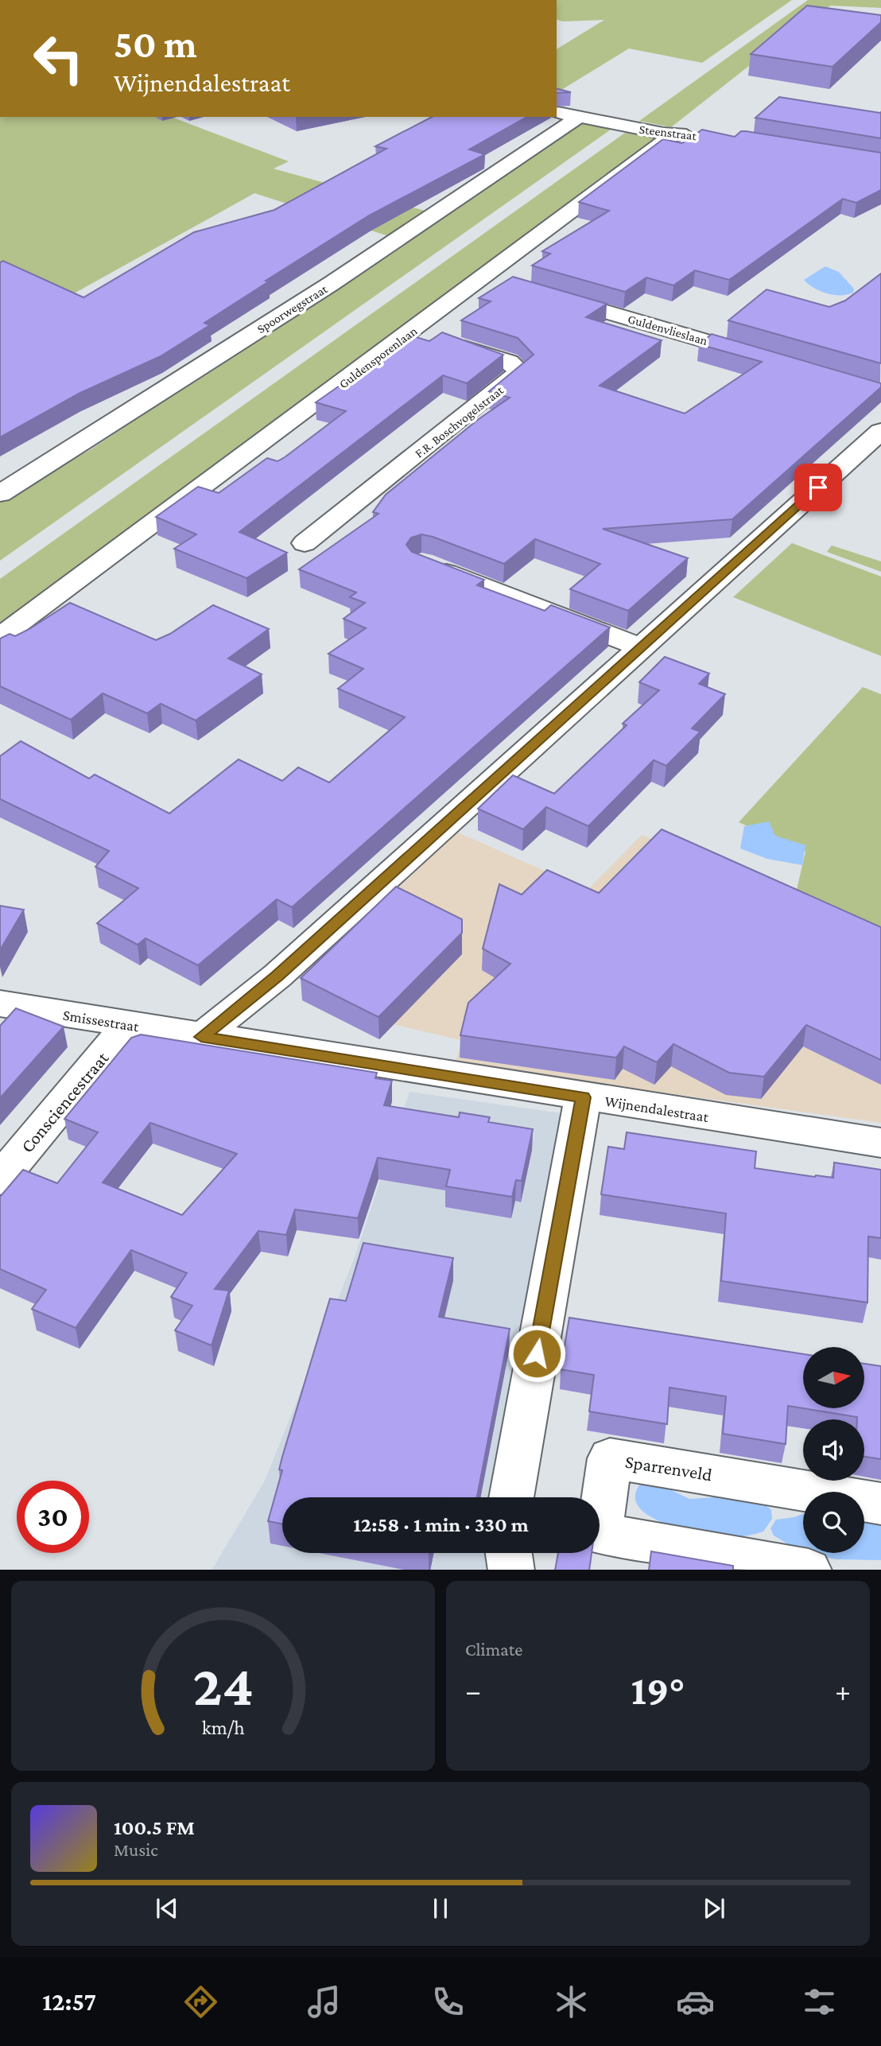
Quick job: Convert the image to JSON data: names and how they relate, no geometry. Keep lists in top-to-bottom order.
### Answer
{
  "streets": {
    "street": [
      "Steenstraat",
      "Spoorwegstraat",
      "Guldenvlieslaan",
      "Guldensporenlaan",
      "F.R. Boschvogelstraat",
      "Smissestraat",
      "Consciencestraat",
      "Wijnendalestraat",
      "Sparrenveld"
    ]
  },
  "crossings": [
    ["Steenstraat", "Spoorwegstraat"],
    ["Steenstraat", "Guldensporenlaan"],
    ["Guldensporenlaan", "F.R. Boschvogelstraat"],
    ["Smissestraat", "Consciencestraat"],
    ["Smissestraat", "Wijnendalestraat"]
  ],
  "north": "right",
  "page": {
    "turn": ["50 m", "Wijnendalestraat"],
    "limit": "30",
    "trip": "12:58 · 1 min · 330 m",
    "tile": "Climate",
    "heat": ["−", "19°", "+"],
    "song": ["100.5 FM", "Music"],
    "tabs": "12:57",
    "gauge": ["24", "km/h"]
  }
}
